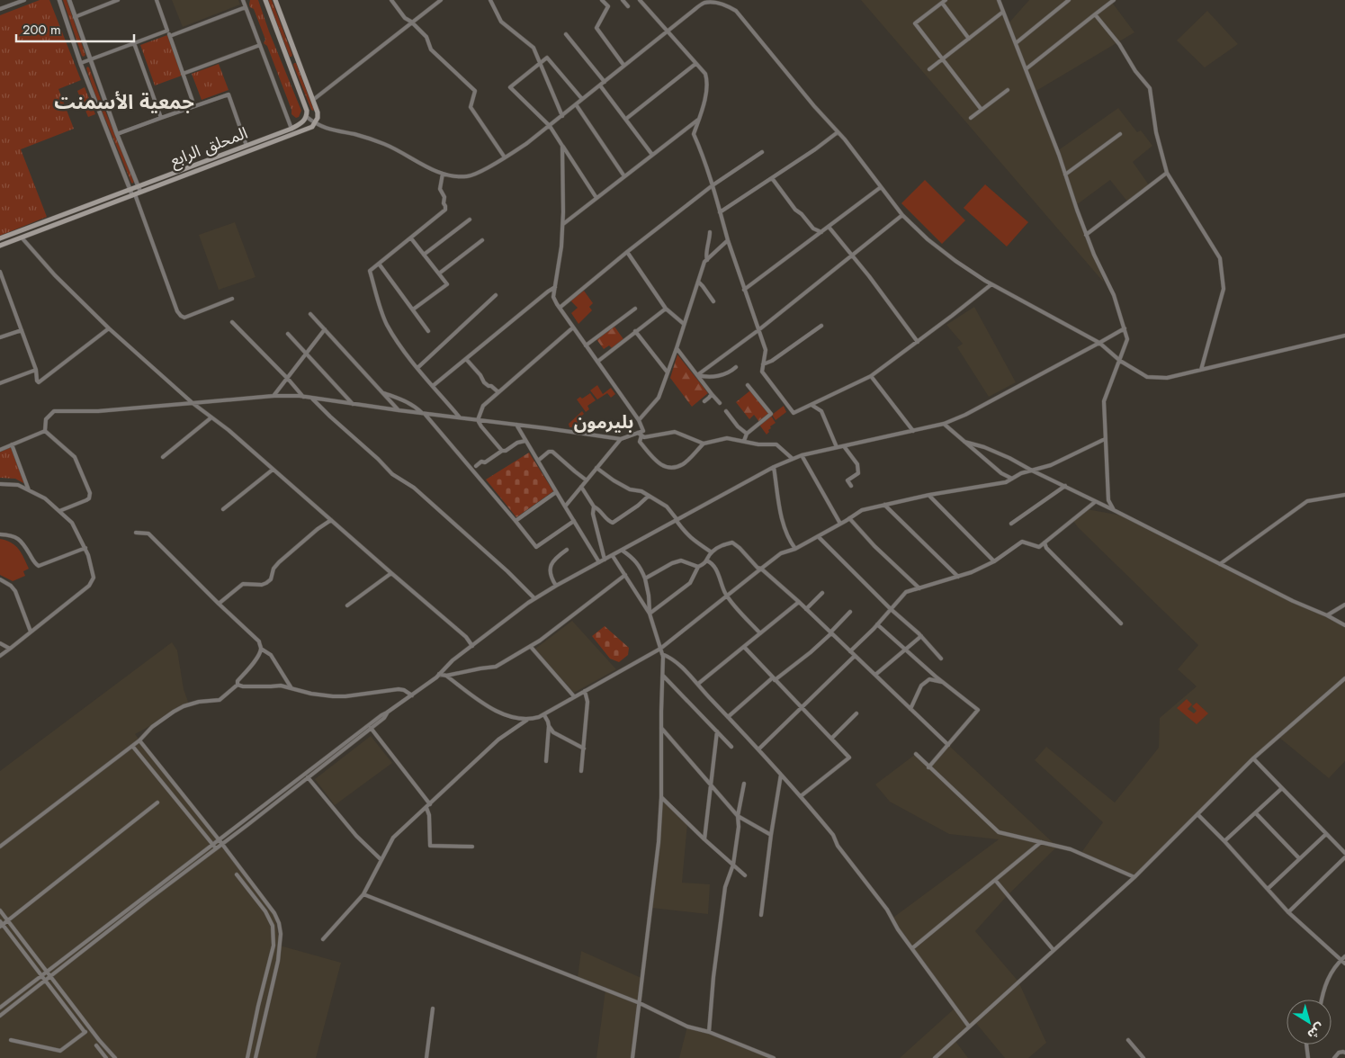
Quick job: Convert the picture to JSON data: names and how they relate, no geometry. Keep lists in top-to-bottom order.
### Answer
{
  "streets": {
    "main road": ["المحلق الرابع"]
  },
  "districts": ["جمعية الأسمنت", "بليرمون"],
  "scale_bar": "200 m",
  "north": "bottom right"
}
